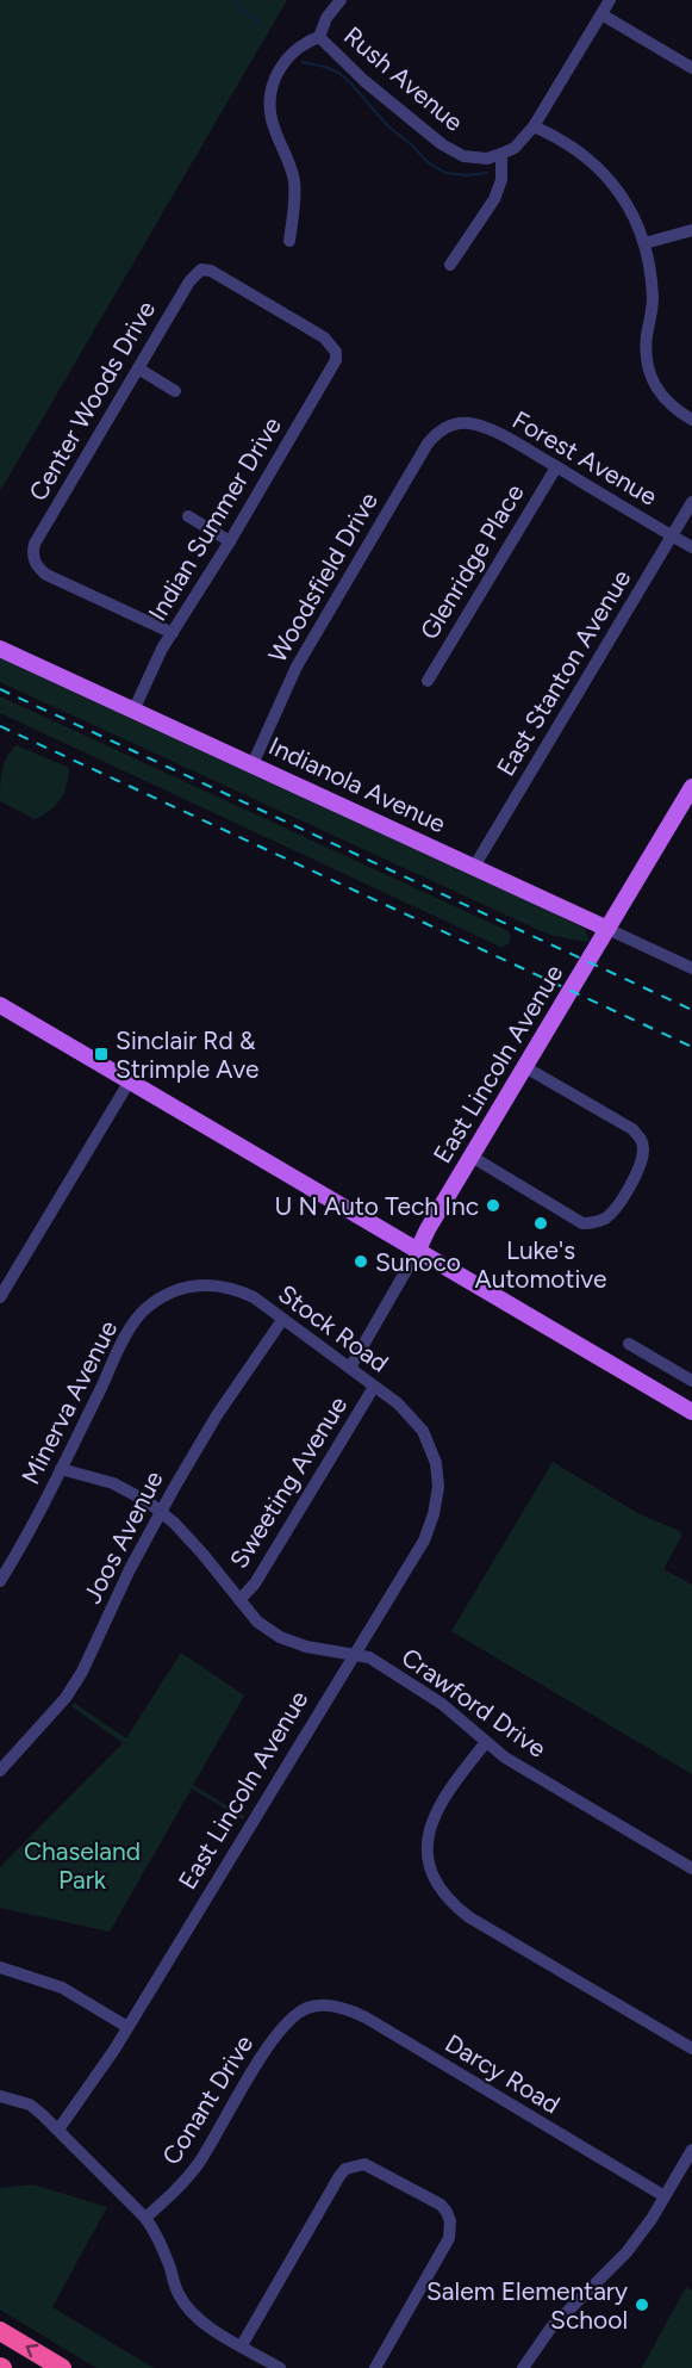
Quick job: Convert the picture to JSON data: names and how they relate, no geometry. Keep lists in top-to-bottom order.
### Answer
{
  "streets": {
    "main road": ["Indianola Avenue", "East Lincoln Avenue"],
    "street": [
      "Rush Avenue",
      "Center Woods Drive",
      "Forest Avenue",
      "Indian Summer Drive",
      "Glenridge Place",
      "Woodsfield Drive",
      "East Stanton Avenue",
      "Stock Road",
      "Minerva Avenue",
      "Sweeting Avenue",
      "Joos Avenue",
      "Crawford Drive",
      "Darcy Road",
      "Conant Drive"
    ]
  },
  "crossings": [
    ["Center Woods Drive", "Indian Summer Drive"],
    ["Forest Avenue", "Glenridge Place"],
    ["Forest Avenue", "Woodsfield Drive"],
    ["Forest Avenue", "East Stanton Avenue"],
    ["Indian Summer Drive", "Indianola Avenue"],
    ["Woodsfield Drive", "Indianola Avenue"],
    ["East Stanton Avenue", "Indianola Avenue"],
    ["Indianola Avenue", "East Lincoln Avenue"],
    ["East Lincoln Avenue", "Stock Road"],
    ["East Lincoln Avenue", "Crawford Drive"],
    ["Stock Road", "Minerva Avenue"],
    ["Stock Road", "Sweeting Avenue"],
    ["Stock Road", "Joos Avenue"],
    ["Minerva Avenue", "Crawford Drive"],
    ["Sweeting Avenue", "Crawford Drive"],
    ["Joos Avenue", "Crawford Drive"],
    ["Darcy Road", "Conant Drive"]
  ],
  "parks": ["Chaseland Park"],
  "places": {
    "transit": ["Sinclair Rd & Strimple Ave"],
    "other": [
      "U N Auto Tech Inc",
      "Luke's Automotive",
      "Sunoco",
      "Salem Elementary School"
    ]
  }
}
